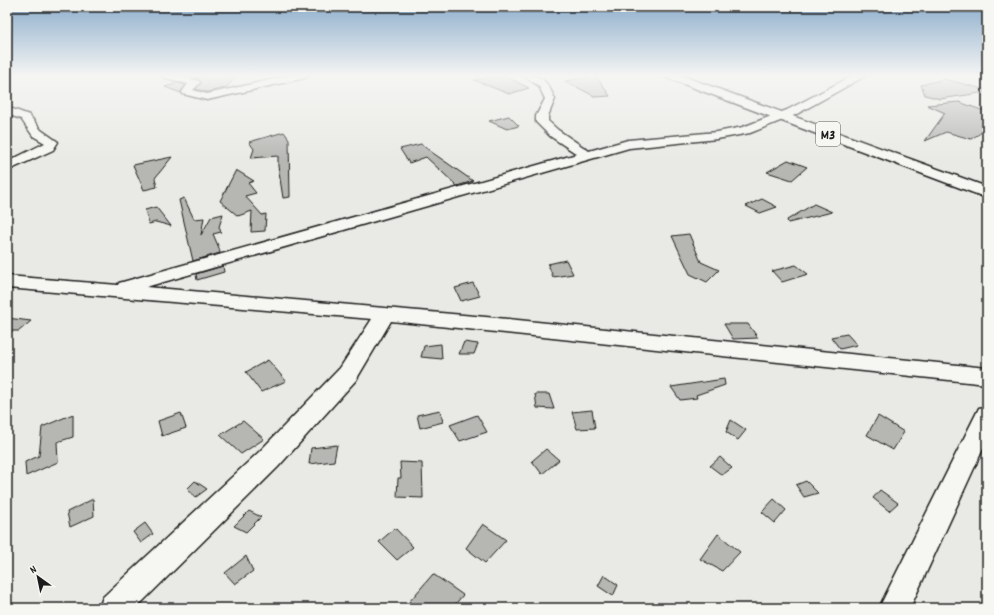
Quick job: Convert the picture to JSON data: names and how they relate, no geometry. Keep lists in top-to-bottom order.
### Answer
{
  "streets": {
    "main road": ["M3"]
  },
  "north": "top left"
}
